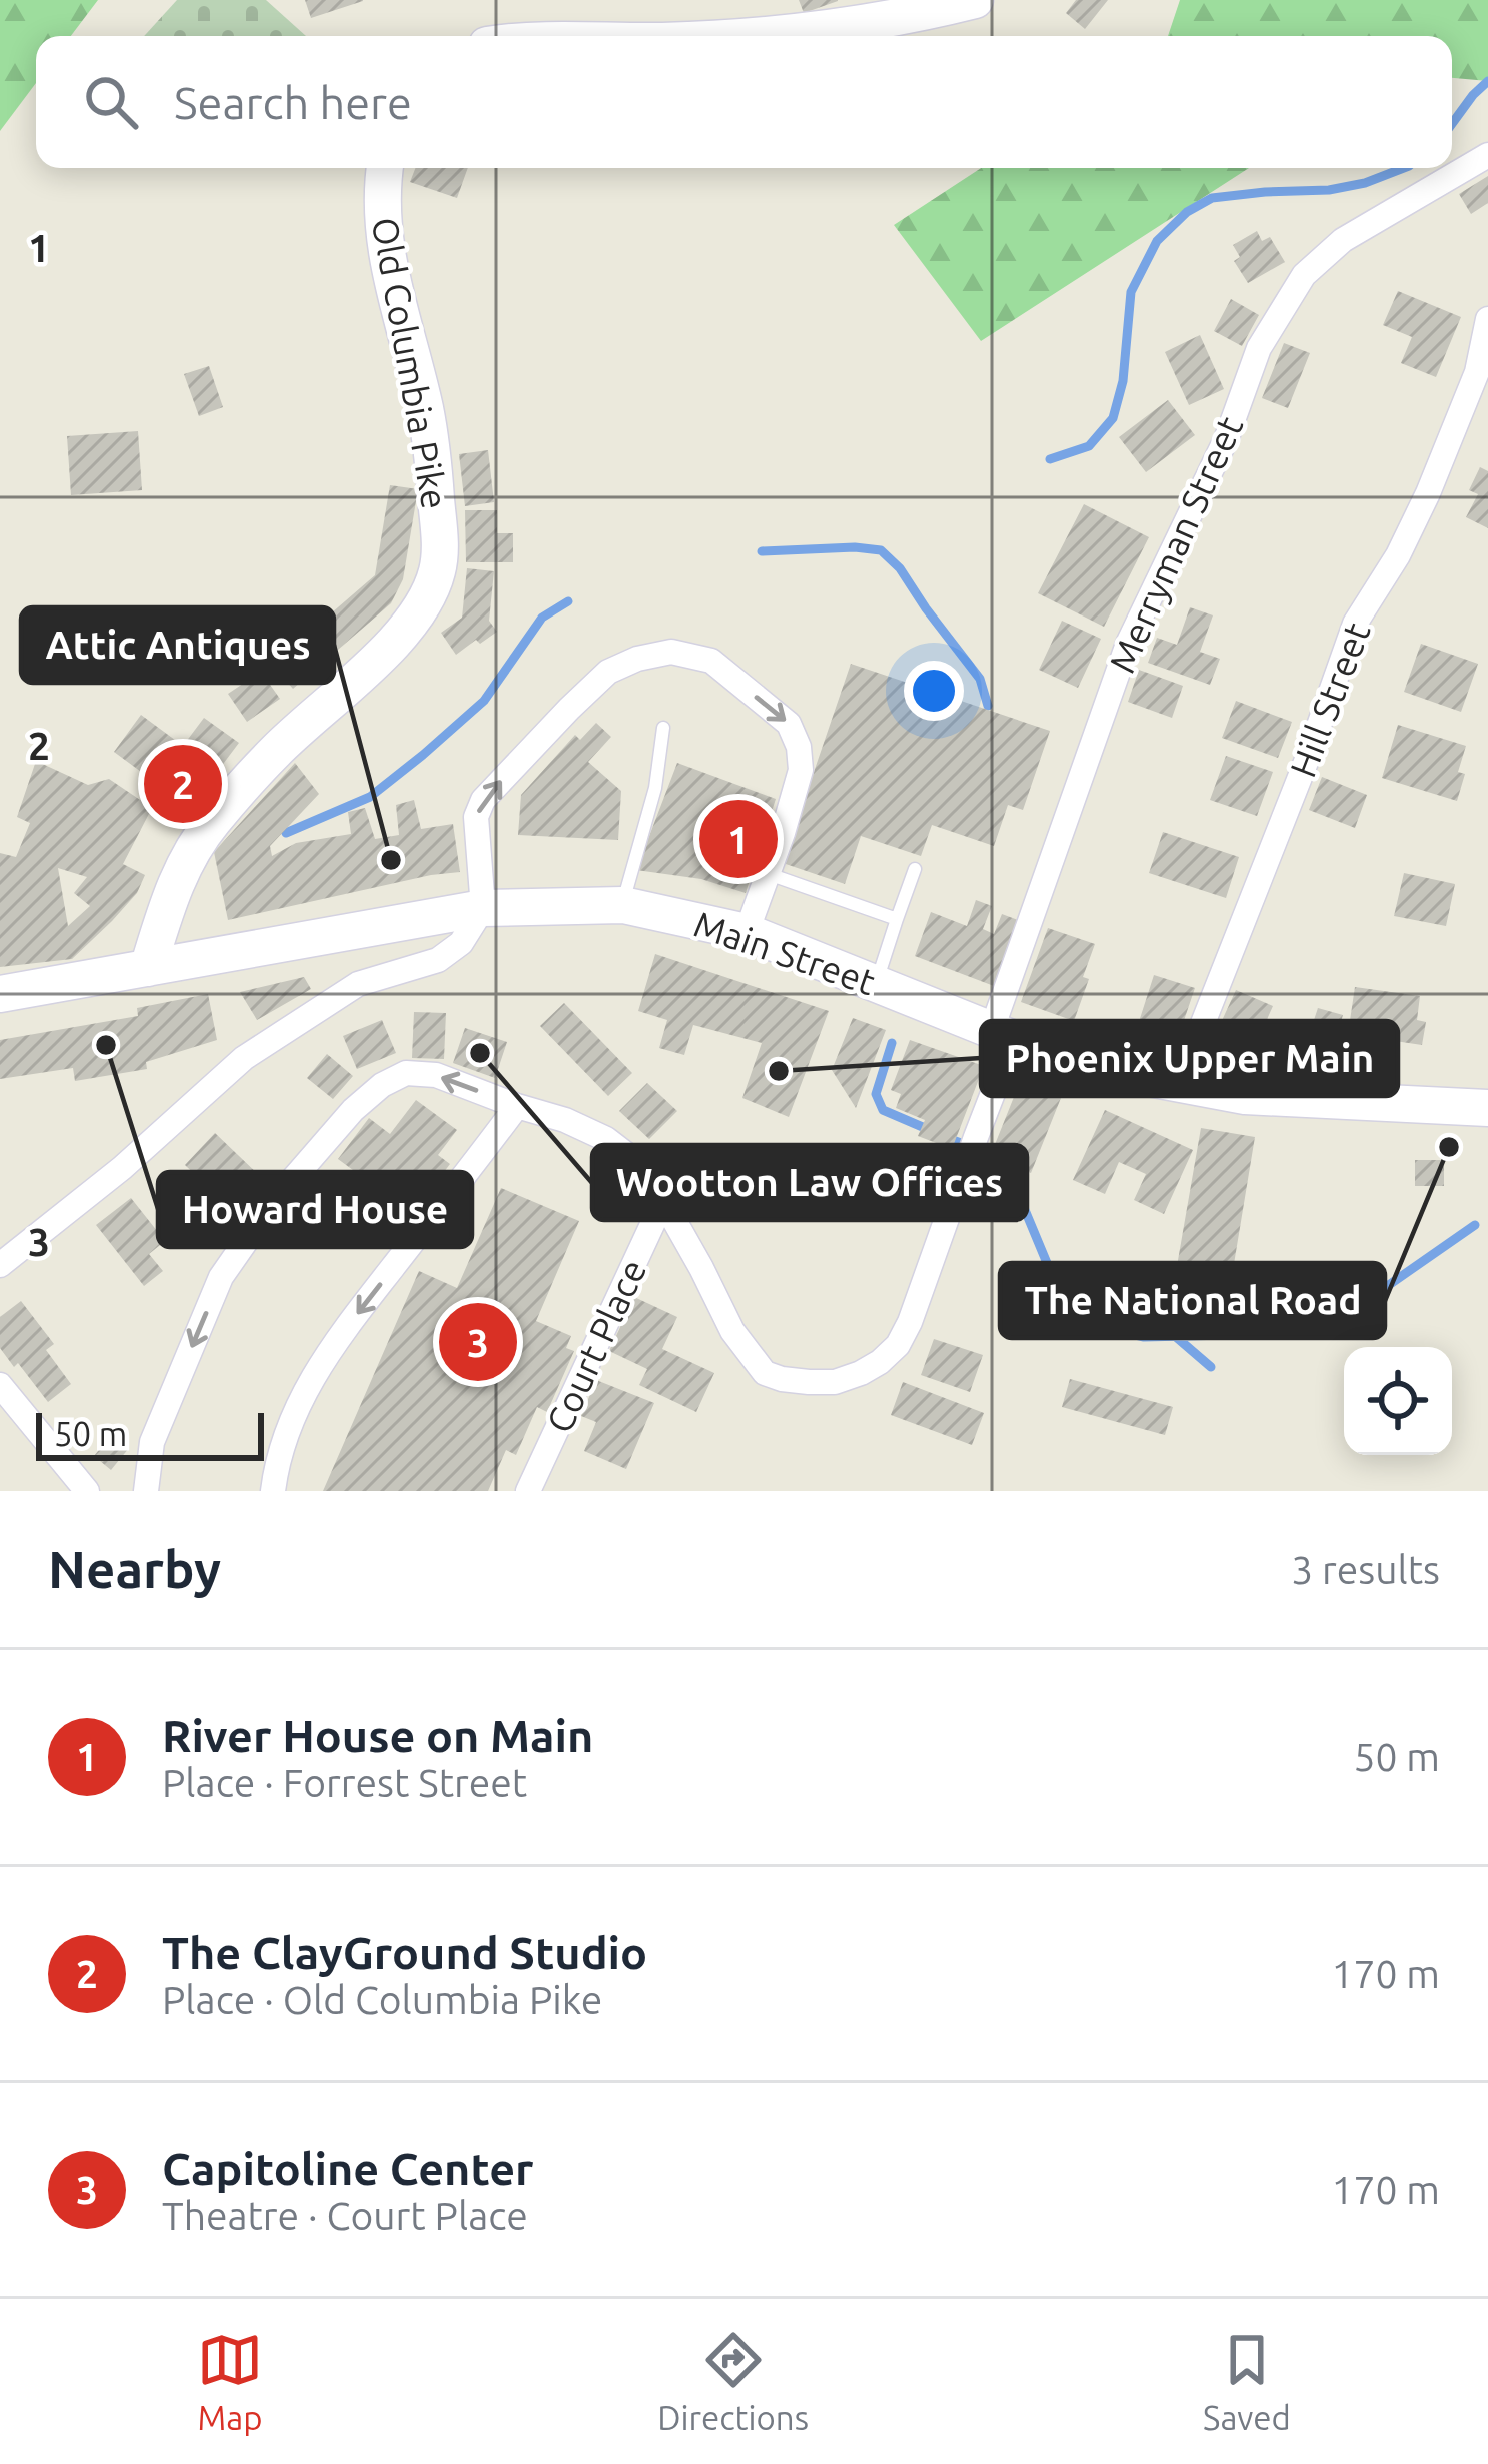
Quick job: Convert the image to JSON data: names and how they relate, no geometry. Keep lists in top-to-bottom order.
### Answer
{
  "streets": {
    "main road": ["Old Columbia Pike", "Main Street"],
    "street": ["Merryman Street", "Hill Street", "Court Place"]
  },
  "crossings": [
    ["Old Columbia Pike", "Main Street"],
    ["Merryman Street", "Main Street"],
    ["Merryman Street", "Court Place"],
    ["Hill Street", "Main Street"]
  ],
  "places": [
    "Attic Antiques",
    "Howard House",
    "Wootton Law Offices",
    "Phoenix Upper Main",
    "The National Road"
  ],
  "scale_bar": "50 m",
  "page": {
    "search": "Search here",
    "pins": ["2", "1", "3"],
    "scale": "50 m",
    "heading": ["Nearby", "3 results"],
    "list": [
      {
        "mark": "1",
        "name": "River House on Main",
        "note": "Place · Forrest Street",
        "value": "50 m"
      },
      {
        "mark": "2",
        "name": "The ClayGround Studio",
        "note": "Place · Old Columbia Pike",
        "value": "170 m"
      },
      {
        "mark": "3",
        "name": "Capitoline Center",
        "note": "Theatre · Court Place",
        "value": "170 m"
      }
    ],
    "nav": ["Map", "Directions", "Saved"]
  },
  "grid": {
    "rows": ["1", "2", "3"]
  }
}
